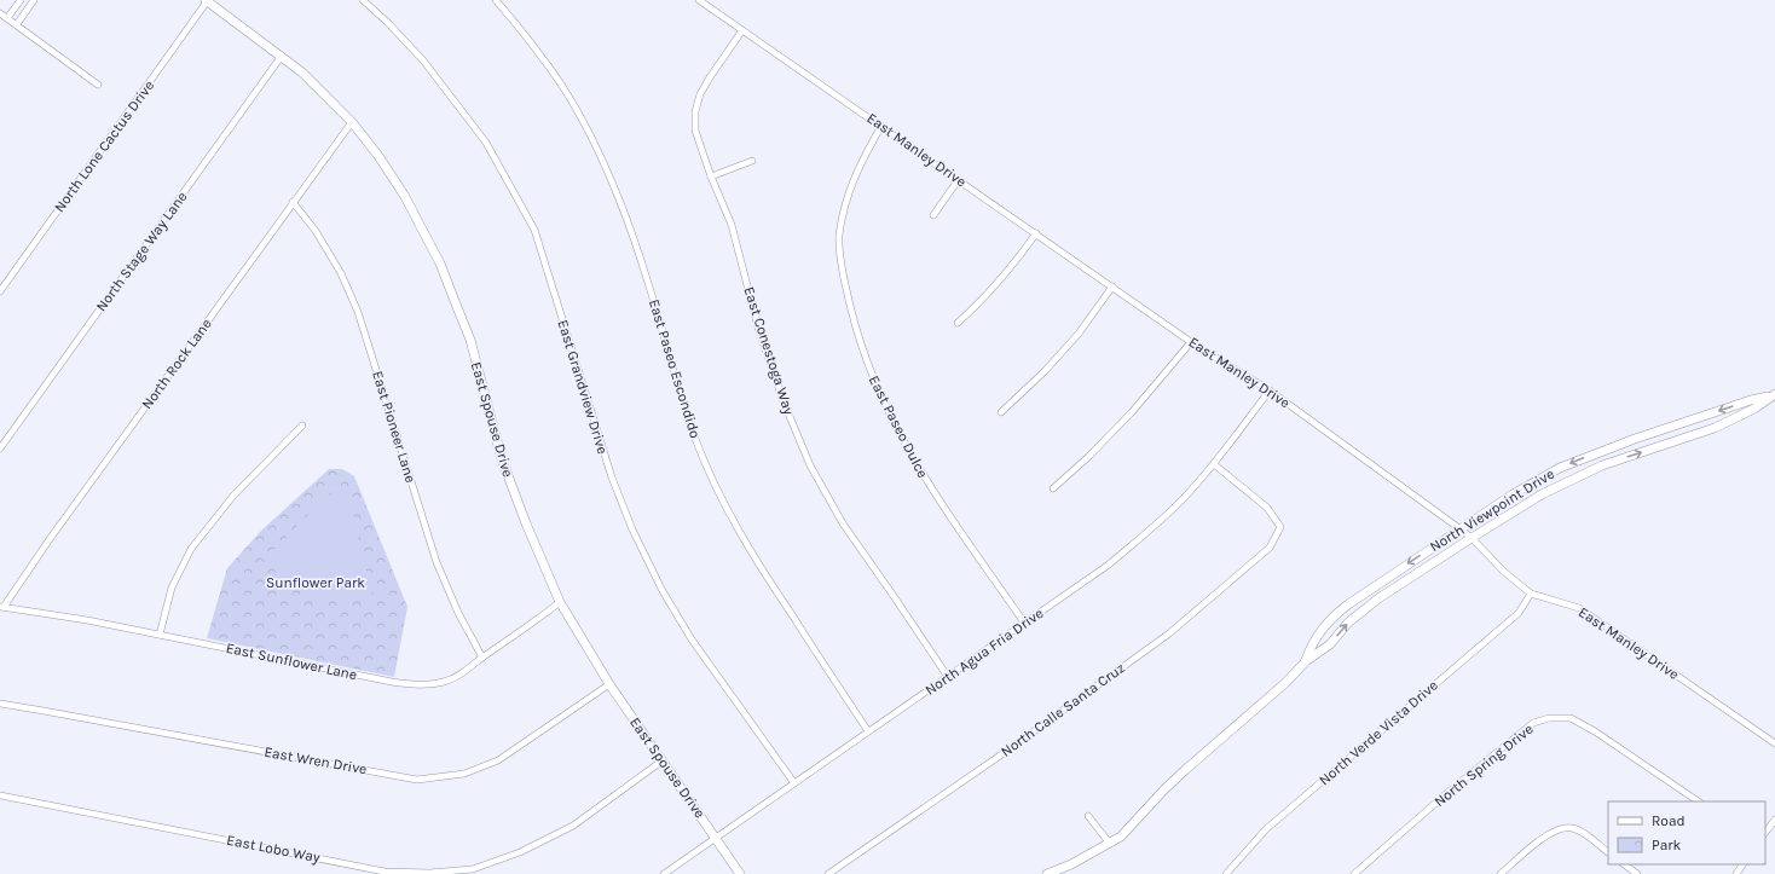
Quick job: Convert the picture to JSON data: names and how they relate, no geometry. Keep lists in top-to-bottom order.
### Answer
{
  "streets": {
    "main road": ["East Spouse Drive", "North Viewpoint Drive"],
    "street": [
      "North Lone Cactus Drive",
      "East Manley Drive",
      "North Stage Way Lane",
      "East Conestoga Way",
      "North Rock Lane",
      "East Paseo Escondido",
      "East Grandview Drive",
      "East Pioneer Lane",
      "East Paseo Dulce",
      "North Agua Fria Drive",
      "East Sunflower Lane",
      "North Calle Santa Cruz",
      "North Verde Vista Drive",
      "East Wren Drive",
      "North Spring Drive",
      "East Lobo Way"
    ]
  },
  "crossings": [
    ["North Lone Cactus Drive", "East Spouse Drive"],
    ["East Manley Drive", "East Conestoga Way"],
    ["East Manley Drive", "East Paseo Dulce"],
    ["East Manley Drive", "North Viewpoint Drive"],
    ["East Manley Drive", "North Agua Fria Drive"],
    ["East Manley Drive", "North Verde Vista Drive"],
    ["North Stage Way Lane", "East Spouse Drive"],
    ["East Conestoga Way", "North Agua Fria Drive"],
    ["North Rock Lane", "East Spouse Drive"],
    ["North Rock Lane", "East Pioneer Lane"],
    ["North Rock Lane", "East Sunflower Lane"],
    ["East Paseo Escondido", "North Agua Fria Drive"],
    ["East Grandview Drive", "North Agua Fria Drive"],
    ["East Spouse Drive", "North Agua Fria Drive"],
    ["East Spouse Drive", "East Sunflower Lane"],
    ["East Spouse Drive", "East Wren Drive"],
    ["East Spouse Drive", "East Lobo Way"],
    ["East Pioneer Lane", "East Sunflower Lane"],
    ["East Paseo Dulce", "North Agua Fria Drive"],
    ["North Agua Fria Drive", "North Calle Santa Cruz"]
  ],
  "parks": ["Sunflower Park"],
  "legend": ["Road", "Park"]
}
